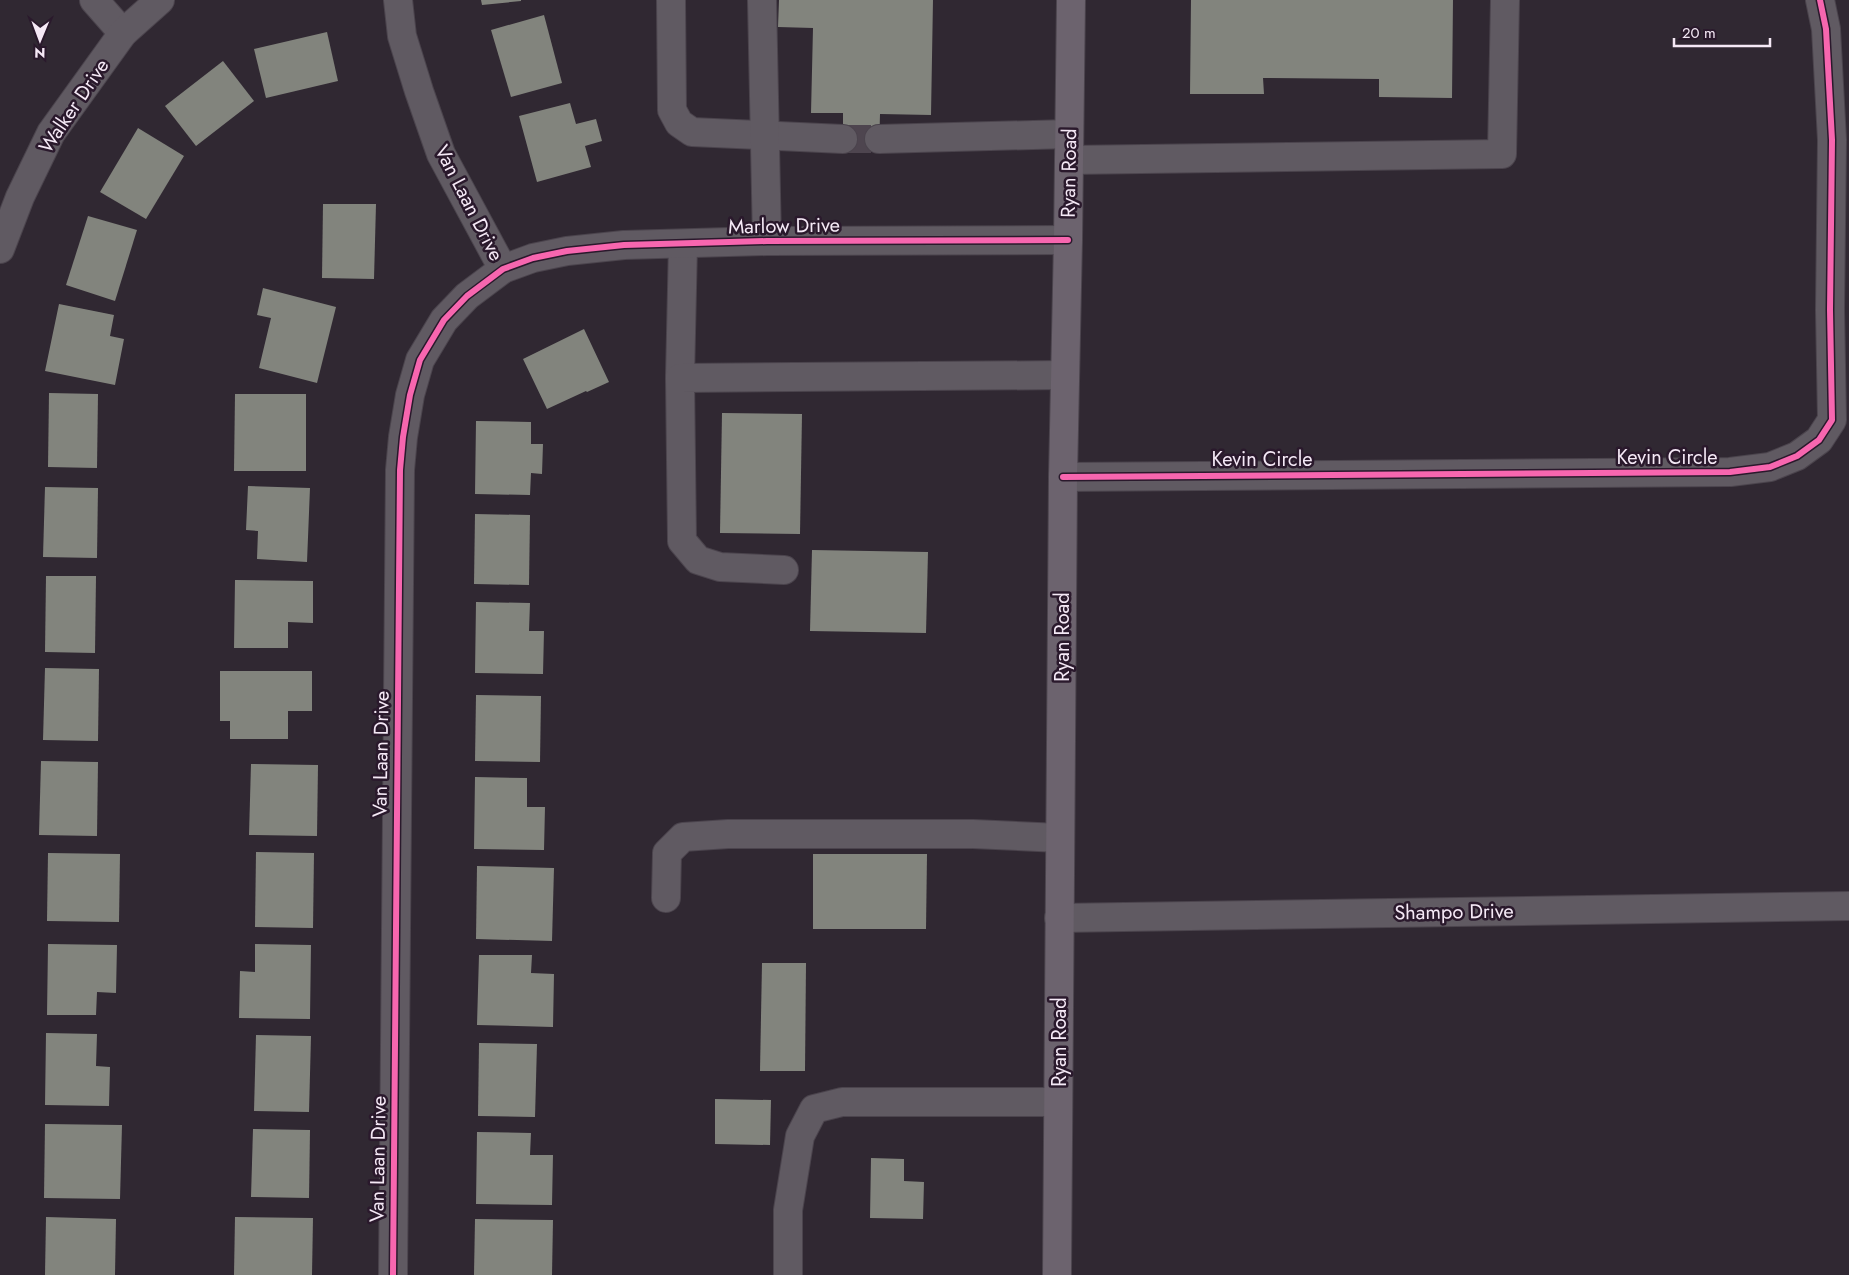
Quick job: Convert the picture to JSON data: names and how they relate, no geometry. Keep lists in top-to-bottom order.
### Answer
{
  "streets": {
    "main road": ["Ryan Road"],
    "street": [
      "Walker Drive",
      "Van Laan Drive",
      "Marlow Drive",
      "Kevin Circle",
      "Shampo Drive"
    ]
  },
  "crossings": [
    ["Ryan Road", "Marlow Drive"],
    ["Ryan Road", "Kevin Circle"],
    ["Ryan Road", "Shampo Drive"],
    ["Van Laan Drive", "Marlow Drive"]
  ],
  "scale_bar": "20 m",
  "north": "bottom"
}
